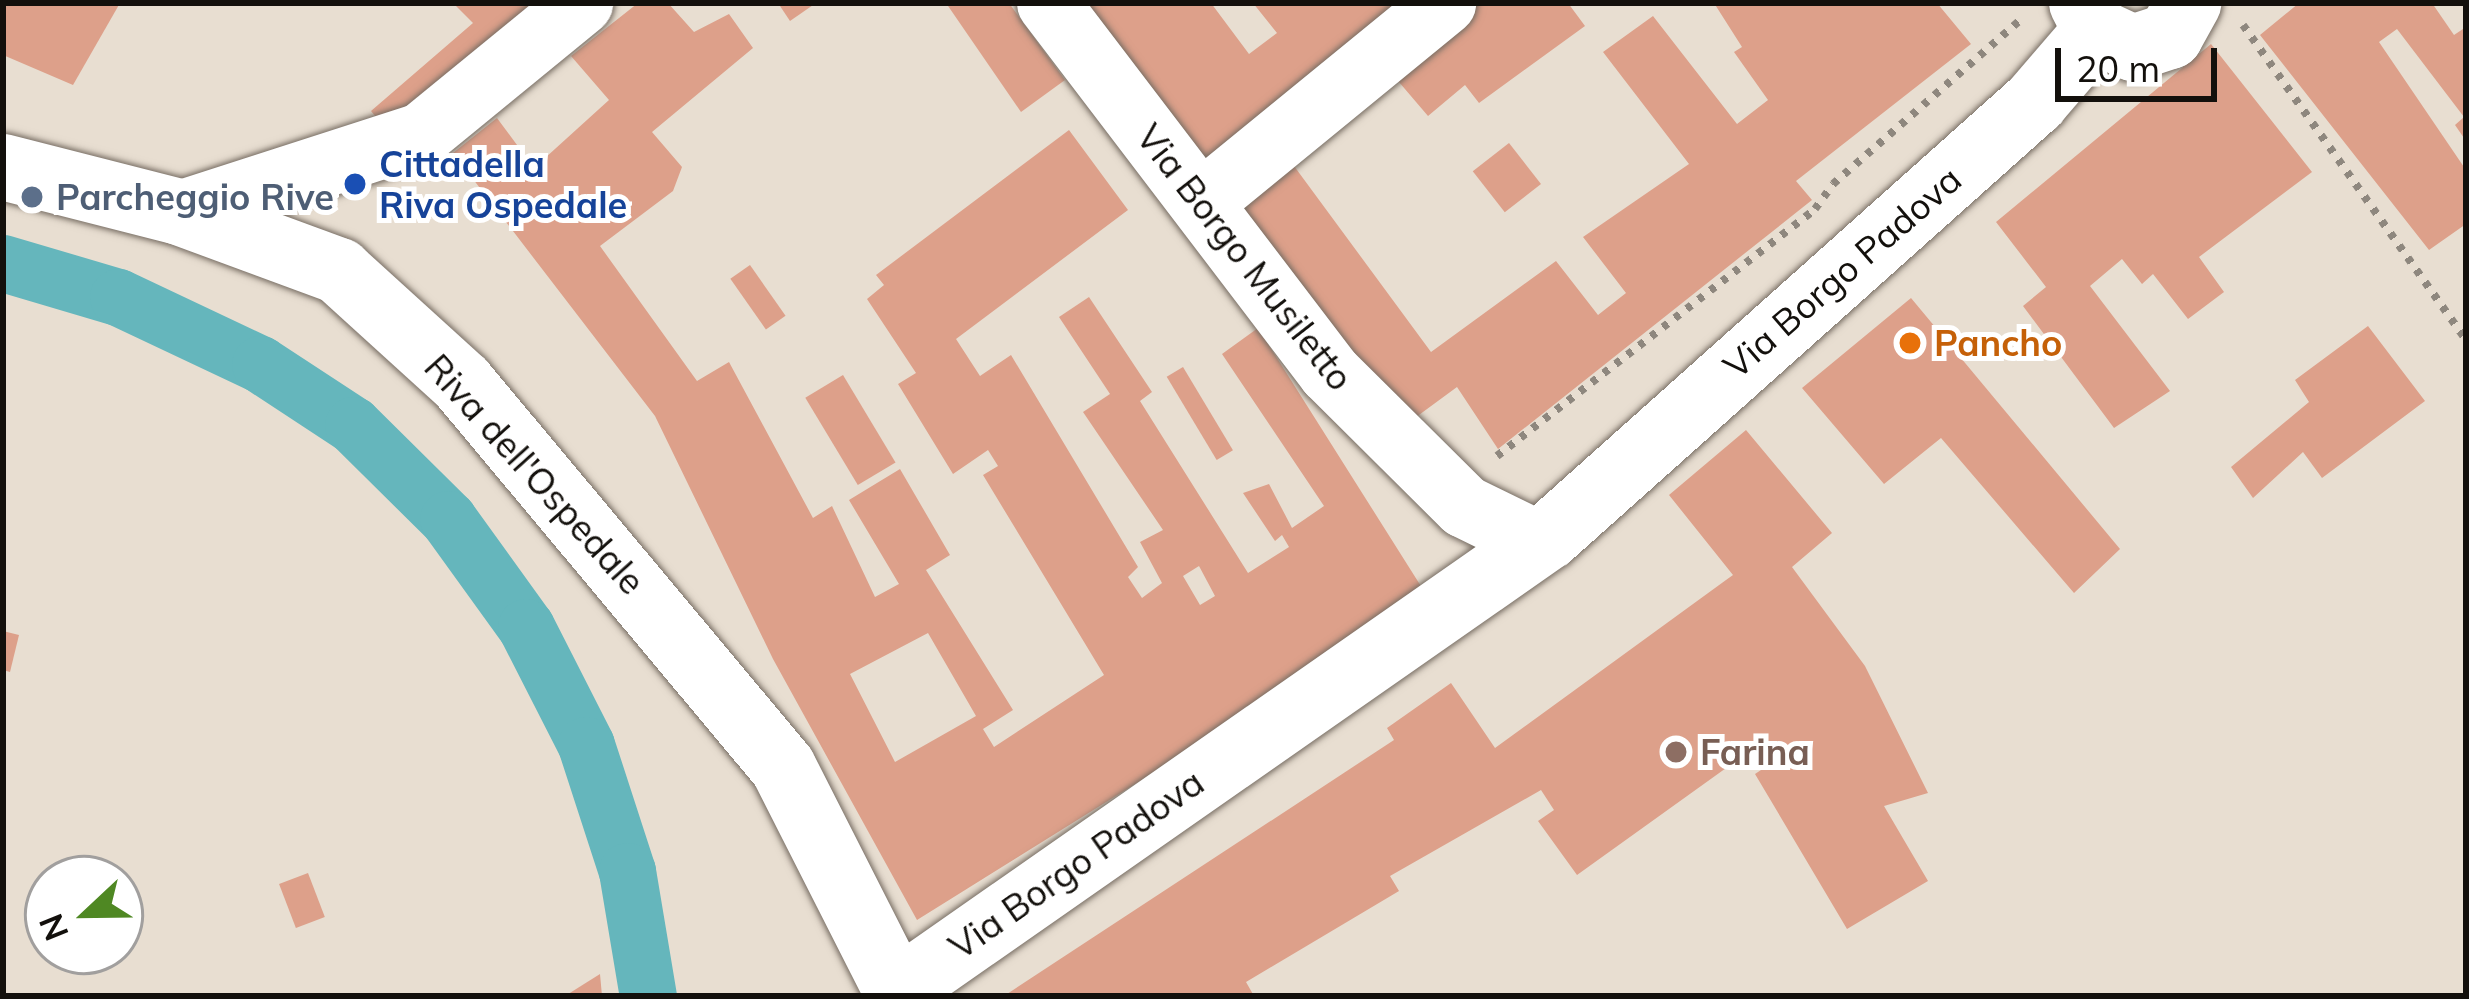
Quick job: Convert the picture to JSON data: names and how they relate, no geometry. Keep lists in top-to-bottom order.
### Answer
{
  "streets": {
    "street": ["Via Borgo Musiletto", "Via Borgo Padova", "Riva dell'Ospedale"]
  },
  "crossings": [
    ["Via Borgo Musiletto", "Via Borgo Padova"],
    ["Via Borgo Padova", "Riva dell'Ospedale"]
  ],
  "places": [
    "Cittadella Riva Ospedale",
    "Parcheggio Rive",
    "Pancho",
    "Farina"
  ],
  "scale_bar": "20 m",
  "north": "left"
}
